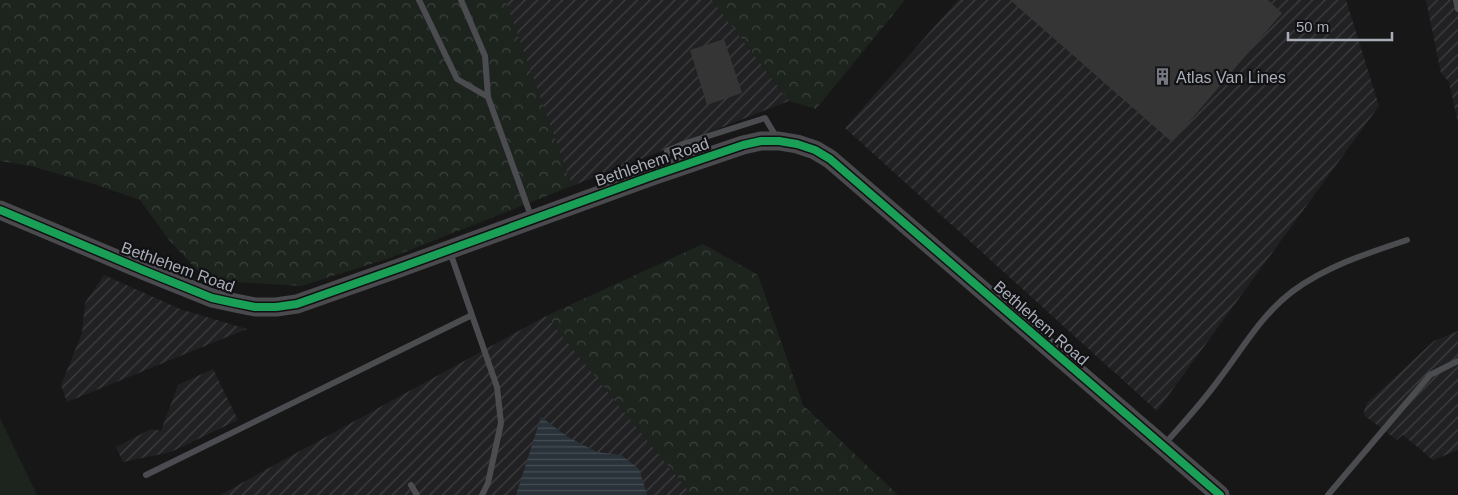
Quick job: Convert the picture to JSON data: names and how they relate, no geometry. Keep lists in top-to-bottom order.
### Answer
{
  "streets": {
    "street": ["Bethlehem Road"]
  },
  "places": {
    "building": ["Atlas Van Lines"]
  },
  "scale_bar": "50 m"
}
